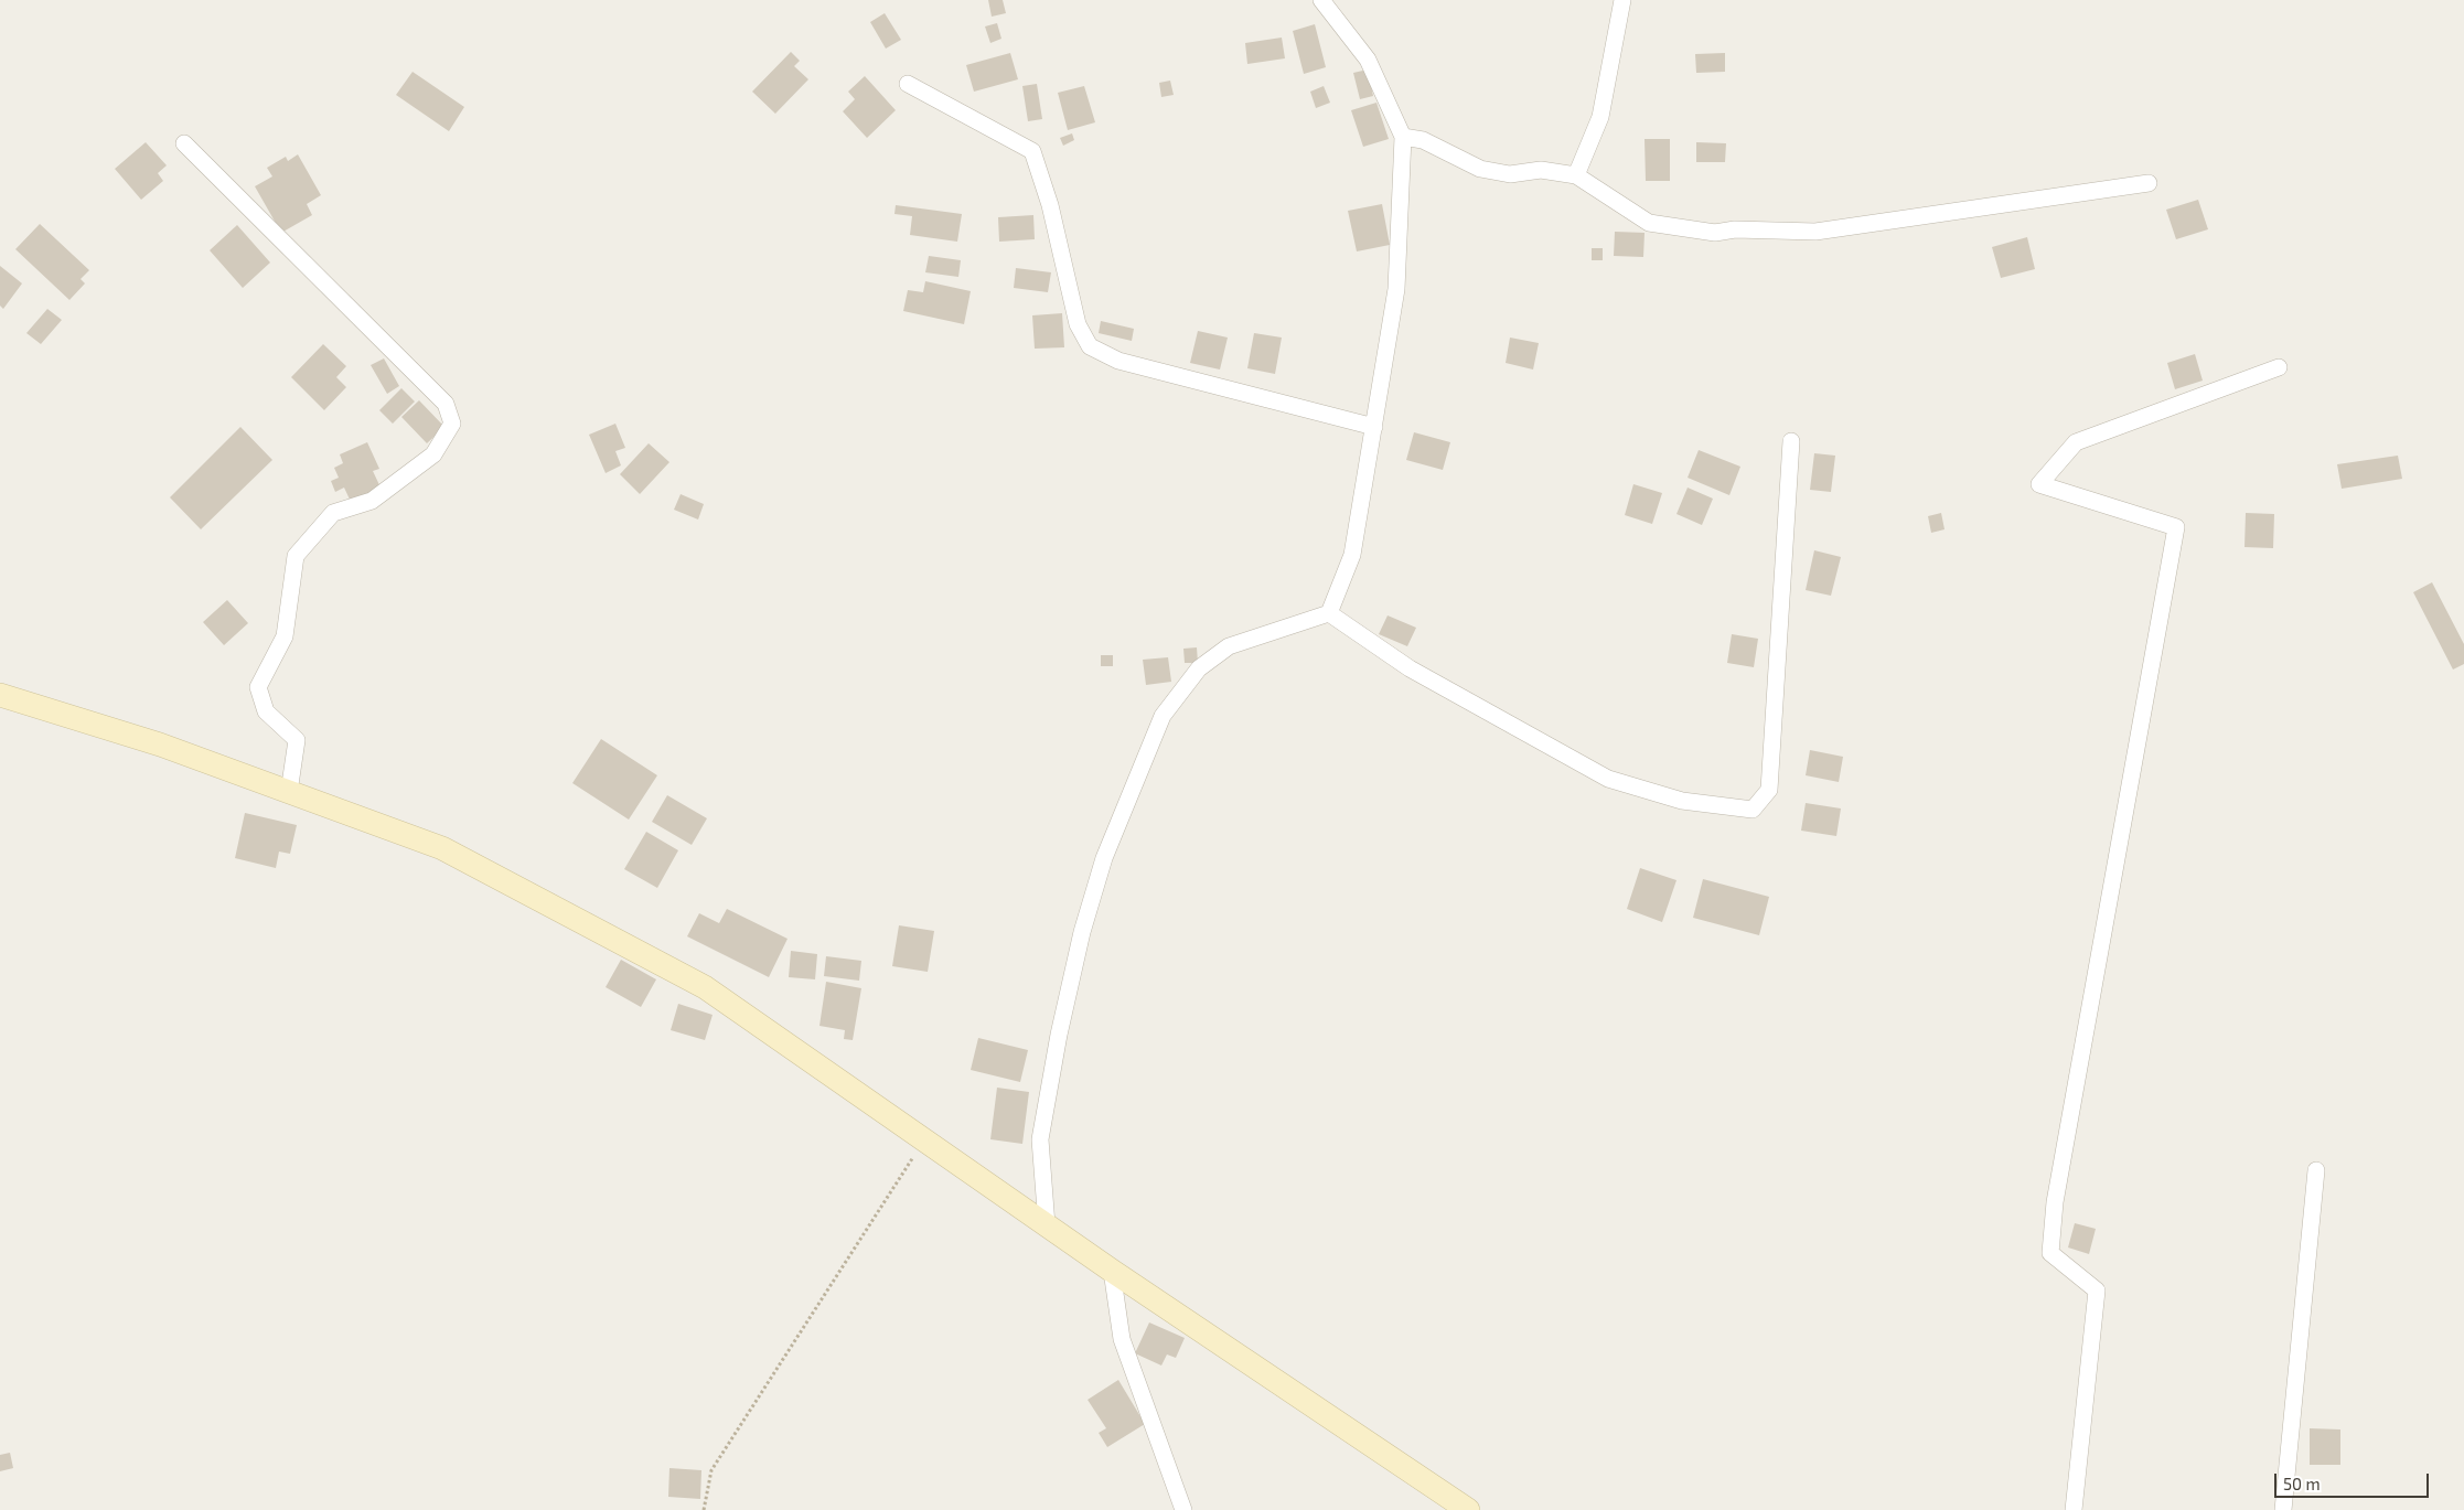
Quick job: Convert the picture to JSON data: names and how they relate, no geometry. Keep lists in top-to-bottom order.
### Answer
{
  "scale_bar": "50 m"
}
